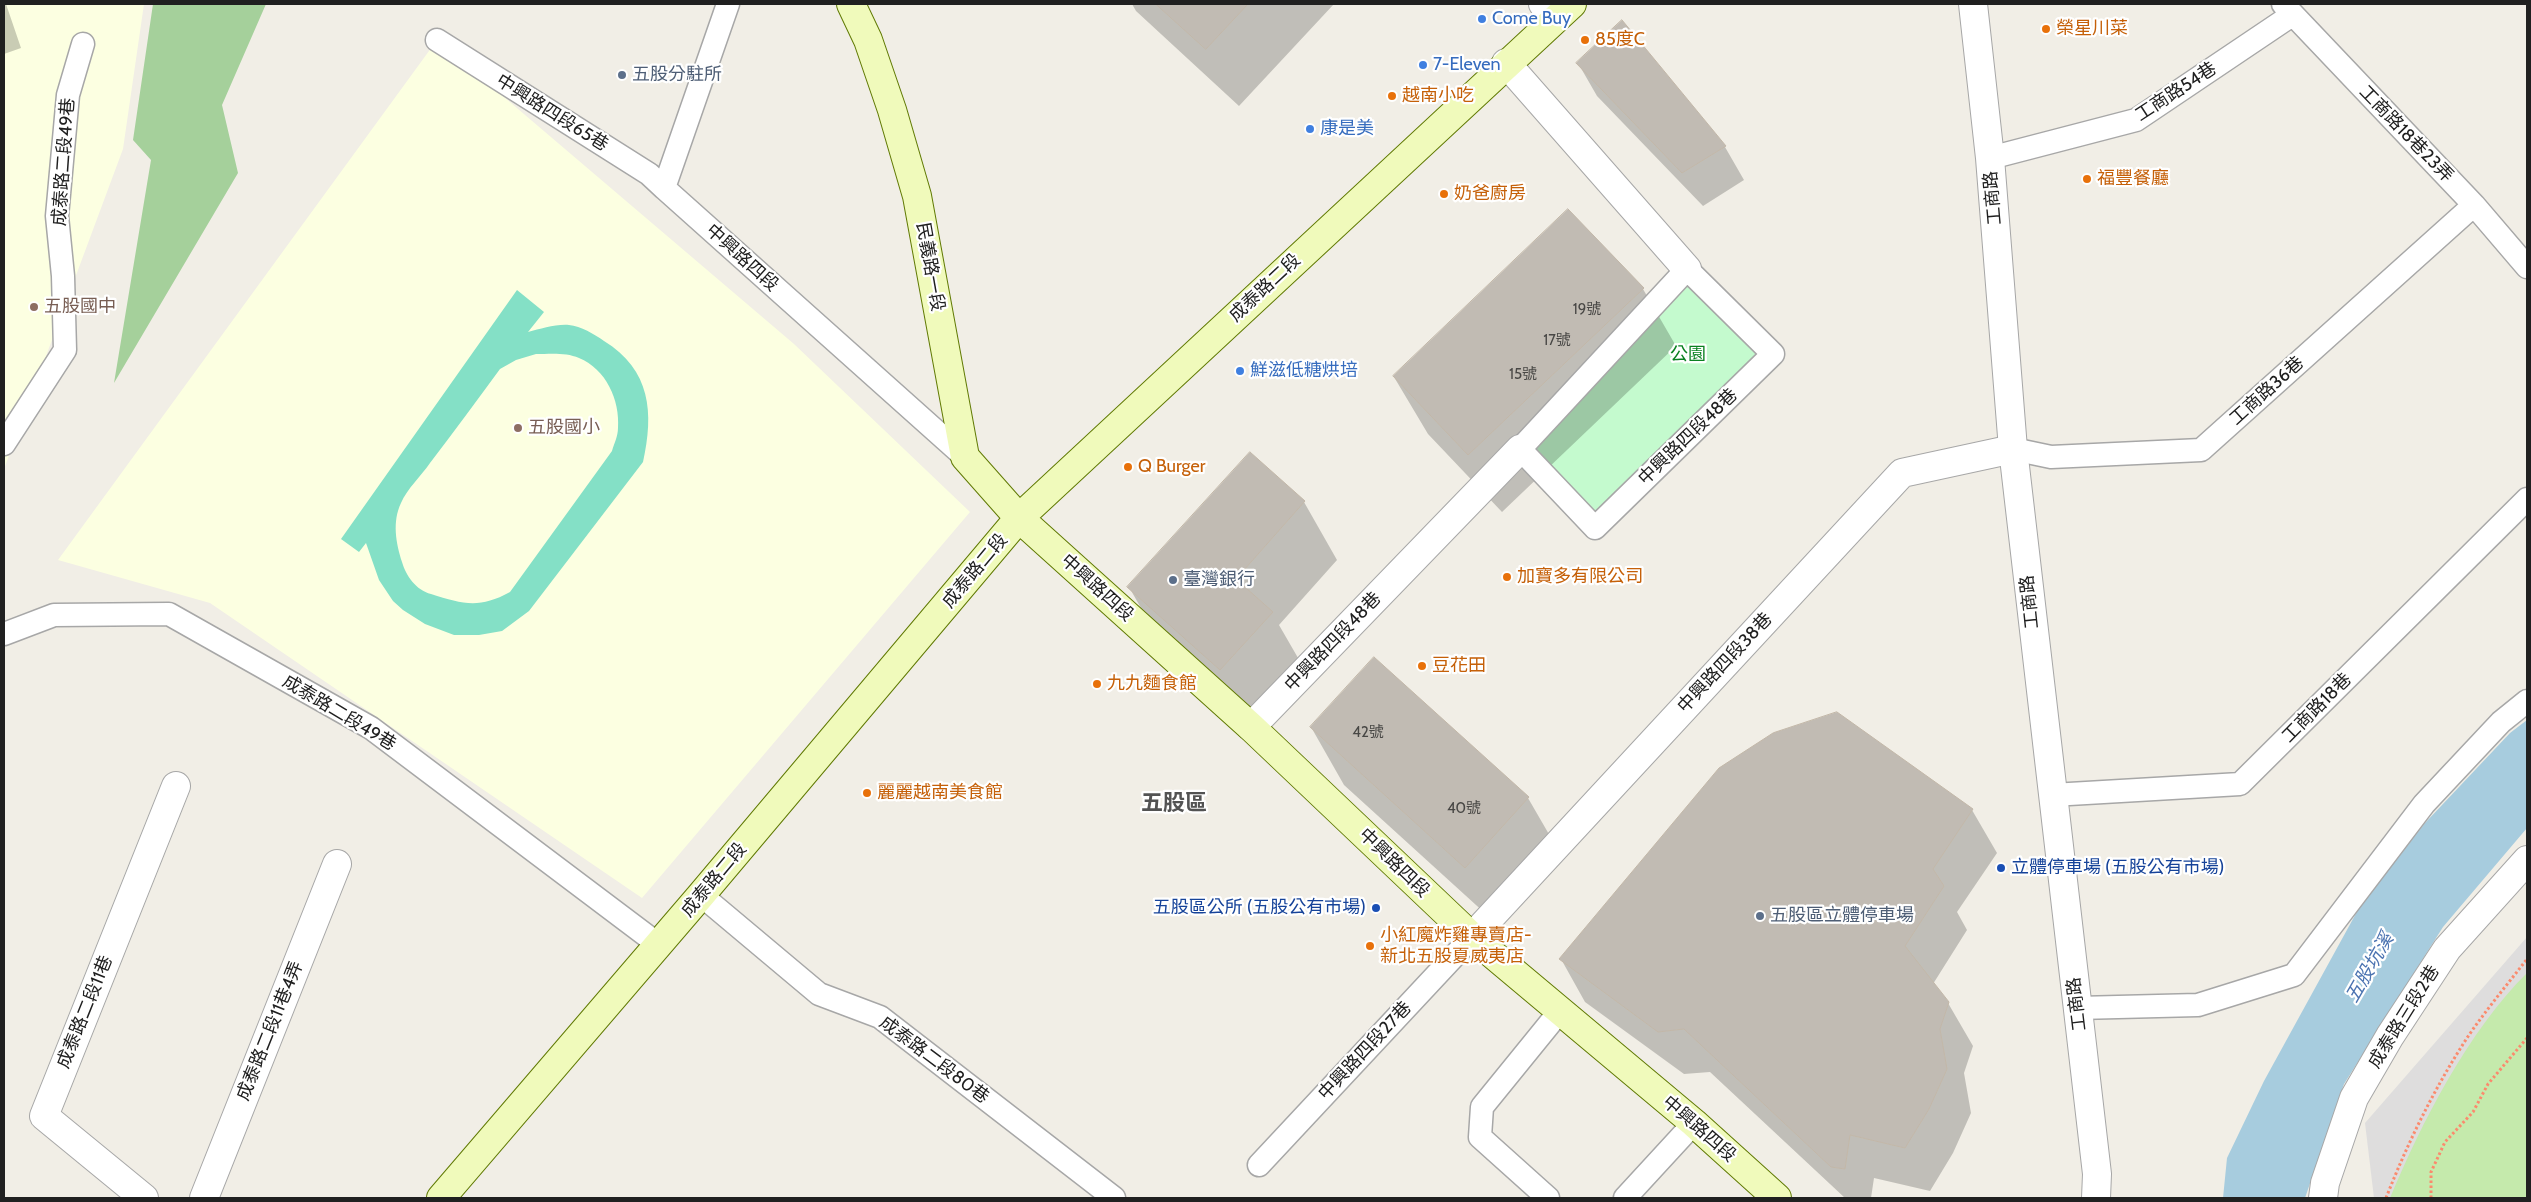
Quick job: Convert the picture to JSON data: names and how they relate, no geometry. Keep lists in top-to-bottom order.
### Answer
{
  "streets": {
    "main road": ["中興路四段", "民義路一段", "成泰路二段"],
    "street": [
      "工商路",
      "中興路四段48巷",
      "中興路四段38巷",
      "成泰路二段11巷",
      "成泰路三段2巷",
      "成泰路二段11巷4弄"
    ],
    "lane": [
      "工商路54巷",
      "中興路四段65巷",
      "工商路18巷23弄",
      "成泰路二段49巷",
      "工商路36巷",
      "工商路18巷",
      "中興路四段27巷",
      "成泰路二段80巷"
    ]
  },
  "crossings": [
    ["工商路54巷", "工商路18巷23弄"],
    ["工商路54巷", "工商路"],
    ["中興路四段65巷", "中興路四段"],
    ["工商路18巷23弄", "工商路36巷"],
    ["成泰路二段49巷", "成泰路二段"],
    ["工商路", "工商路36巷"],
    ["工商路", "中興路四段38巷"],
    ["工商路", "工商路18巷"],
    ["中興路四段", "民義路一段"],
    ["中興路四段", "成泰路二段"],
    ["中興路四段", "中興路四段48巷"],
    ["中興路四段", "中興路四段38巷"],
    ["中興路四段", "中興路四段27巷"],
    ["成泰路二段", "中興路四段48巷"],
    ["成泰路二段", "成泰路二段80巷"],
    ["工商路36巷", "中興路四段38巷"],
    ["中興路四段38巷", "中興路四段27巷"]
  ],
  "districts": ["五股區"],
  "water": ["五股坑溪"],
  "parks": ["公園"],
  "places": [
    "Come Buy",
    "榮星川菜",
    "85度C",
    "7-Eleven",
    "五股分駐所",
    "越南小吃",
    "康是美",
    "福豐餐廳",
    "奶爸廚房",
    "五股國中",
    "鮮滋低糖烘培",
    "五股國小",
    "Q Burger",
    "加寶多有限公司",
    "臺灣銀行",
    "豆花田",
    "九九麵食館",
    "麗麗越南美食館",
    "立體停車場 (五股公有市場)",
    "五股區公所 (五股公有市場)",
    "五股區立體停車場",
    "小紅魔炸雞專賣店- 新北五股夏威夷店"
  ],
  "house_numbers": [
    "19號",
    "17號",
    "15號",
    "42號",
    "40號"
  ]
}
